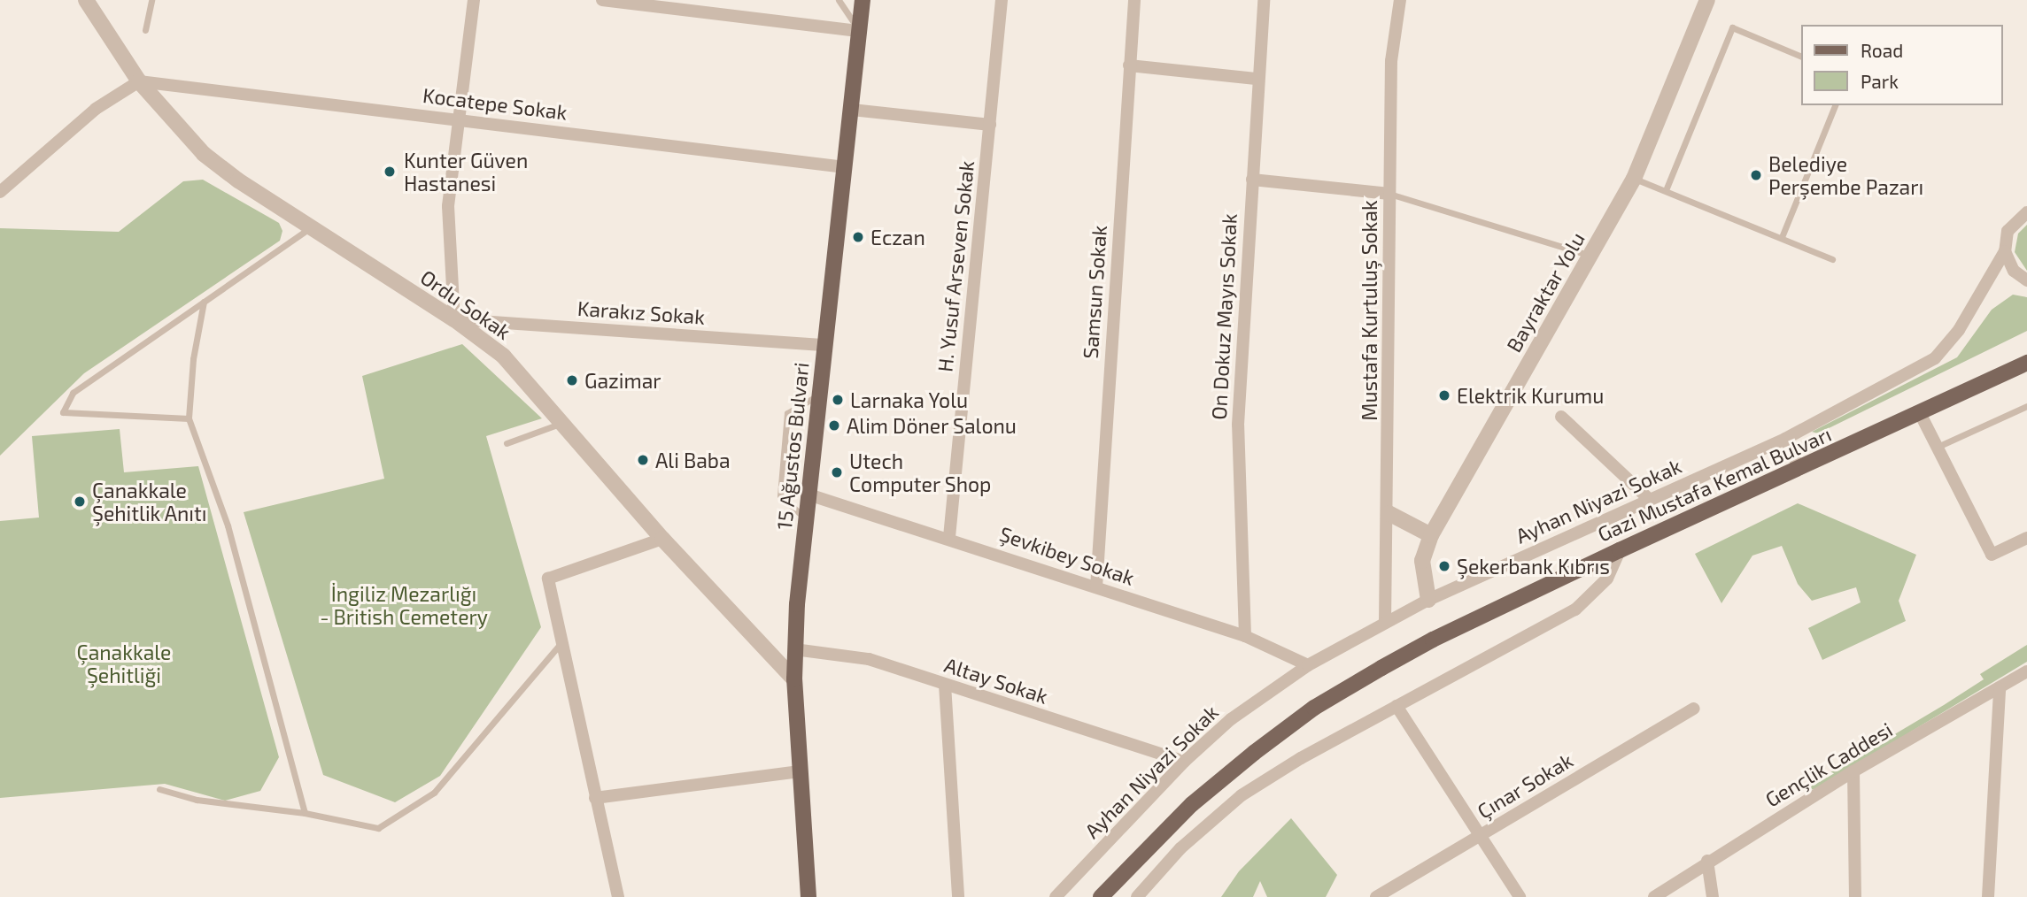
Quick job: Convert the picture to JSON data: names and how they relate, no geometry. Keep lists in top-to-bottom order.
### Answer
{
  "streets": {
    "main road": ["15 Ağustos Bulvari", "Gazi Mustafa Kemal Bulvarı"],
    "street": [
      "Kocatepe Sokak",
      "H. Yusuf Arseven Sokak",
      "Samsun Sokak",
      "Bayraktar Yolu",
      "Ordu Sokak",
      "Mustafa Kurtuluş Sokak",
      "Karakız Sokak",
      "On Dokuz Mayıs Sokak",
      "Ayhan Niyazi Sokak",
      "Şevkibey Sokak",
      "Altay Sokak",
      "Gençlik Caddesi",
      "Çınar Sokak"
    ]
  },
  "crossings": [
    ["Kocatepe Sokak", "Ordu Sokak"],
    ["Kocatepe Sokak", "15 Ağustos Bulvari"],
    ["H. Yusuf Arseven Sokak", "Şevkibey Sokak"],
    ["Samsun Sokak", "Şevkibey Sokak"],
    ["Bayraktar Yolu", "Ayhan Niyazi Sokak"],
    ["Ordu Sokak", "Karakız Sokak"],
    ["Ordu Sokak", "15 Ağustos Bulvari"],
    ["Mustafa Kurtuluş Sokak", "Ayhan Niyazi Sokak"],
    ["Karakız Sokak", "15 Ağustos Bulvari"],
    ["On Dokuz Mayıs Sokak", "Şevkibey Sokak"],
    ["15 Ağustos Bulvari", "Şevkibey Sokak"],
    ["15 Ağustos Bulvari", "Altay Sokak"],
    ["Ayhan Niyazi Sokak", "Şevkibey Sokak"],
    ["Ayhan Niyazi Sokak", "Altay Sokak"]
  ],
  "parks": ["İngiliz Mezarlığı - British Cemetery", "Çanakkale Şehitliği"],
  "places": [
    "Kunter Güven Hastanesi",
    "Belediye Perşembe Pazarı",
    "Eczan",
    "Gazimar",
    "Elektrik Kurumu",
    "Larnaka Yolu",
    "Alim Döner Salonu",
    "Ali Baba",
    "Utech Computer Shop",
    "Çanakkale Şehitlik Anıtı",
    "Şekerbank Kıbrıs"
  ],
  "legend": ["Road", "Park"]
}
